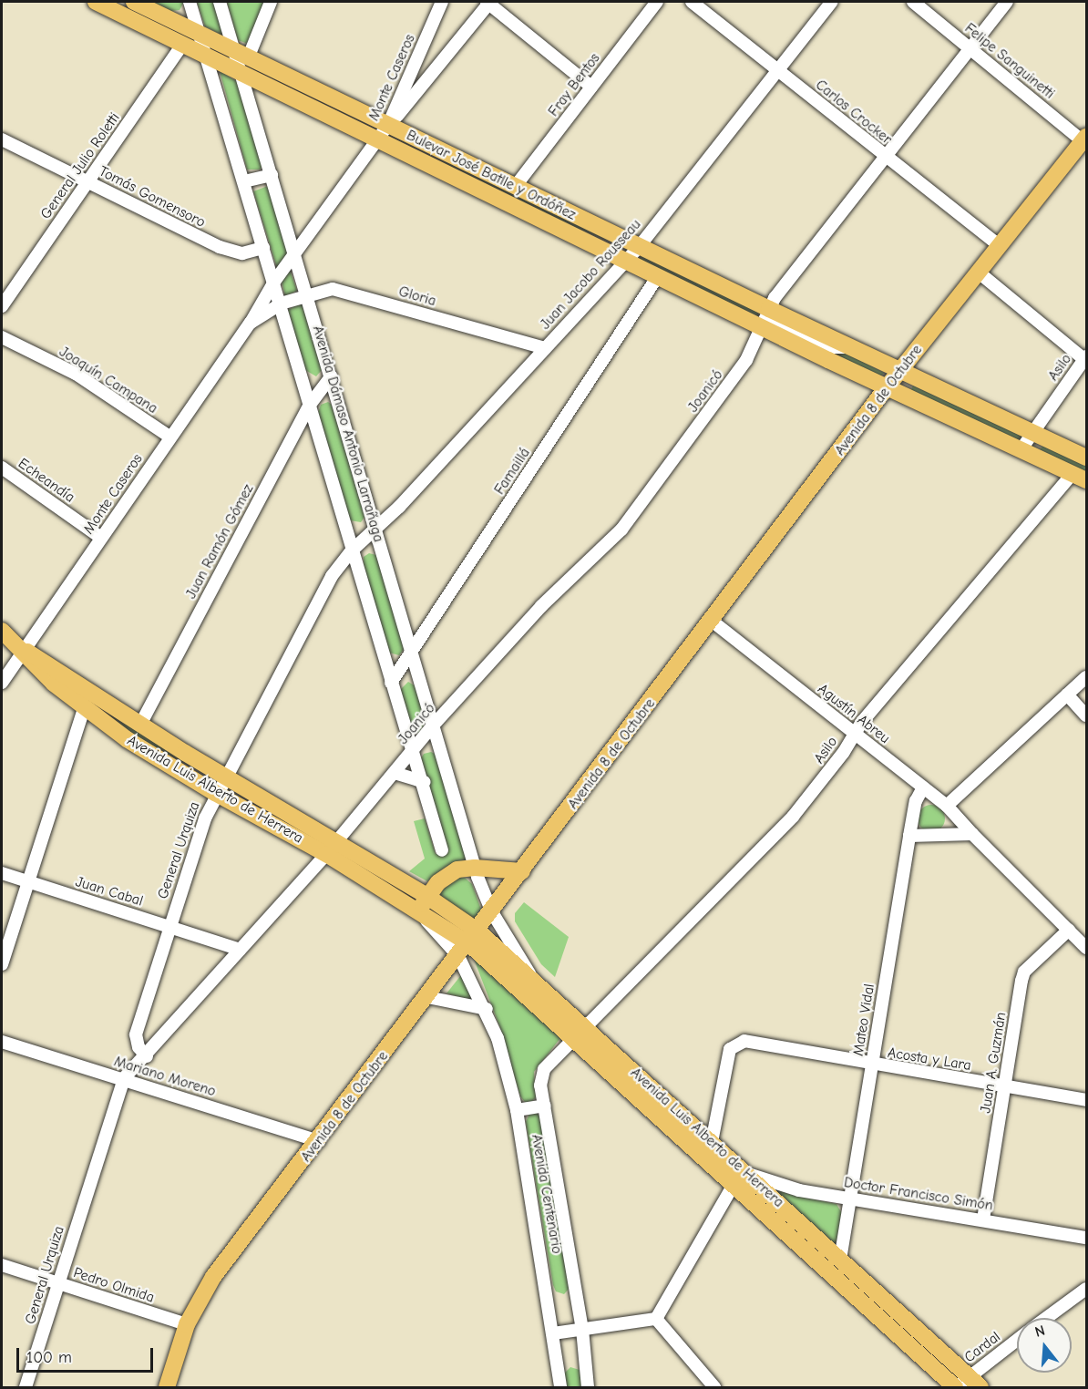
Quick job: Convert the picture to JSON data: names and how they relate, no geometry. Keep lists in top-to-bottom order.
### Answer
{
  "streets": {
    "main road": ["Bulevar José Batlle y Ordóñez", "Avenida 8 de Octubre", "Avenida Luis Alberto de Herrera"],
    "street": [
      "Felipe Sanguinetti",
      "Monte Caseros",
      "Fray Bentos",
      "Carlos Crocker",
      "General Julio Roletti",
      "Tomás Gomensoro",
      "Juan Jacobo Rousseau",
      "Gloria",
      "Asilo",
      "Joaquín Campana",
      "Joanicó",
      "Avenida Dámaso Antonio Larrañaga",
      "Famaillá",
      "Echeandía",
      "Juan Ramón Gómez",
      "Agustín Abreu",
      "General Urquiza",
      "Juan Cabal",
      "Mateo Vidal",
      "Acosta y Lara",
      "Juan A. Guzmán",
      "Mariano Moreno",
      "Avenida Centenario",
      "Doctor Francisco Simón",
      "Pedro Olmida",
      "Cardal"
    ]
  },
  "crossings": [
    ["Felipe Sanguinetti", "Joanicó"],
    ["Felipe Sanguinetti", "Avenida 8 de Octubre"],
    ["Monte Caseros", "Bulevar José Batlle y Ordóñez"],
    ["Monte Caseros", "Gloria"],
    ["Monte Caseros", "Joaquín Campana"],
    ["Monte Caseros", "Avenida Dámaso Antonio Larrañaga"],
    ["Monte Caseros", "Echeandía"],
    ["Monte Caseros", "Avenida Luis Alberto de Herrera"],
    ["Fray Bentos", "Bulevar José Batlle y Ordóñez"],
    ["Carlos Crocker", "Juan Jacobo Rousseau"],
    ["Carlos Crocker", "Joanicó"],
    ["Carlos Crocker", "Avenida 8 de Octubre"],
    ["General Julio Roletti", "Bulevar José Batlle y Ordóñez"],
    ["General Julio Roletti", "Tomás Gomensoro"],
    ["Bulevar José Batlle y Ordóñez", "Juan Jacobo Rousseau"],
    ["Bulevar José Batlle y Ordóñez", "Asilo"],
    ["Bulevar José Batlle y Ordóñez", "Joanicó"],
    ["Bulevar José Batlle y Ordóñez", "Avenida 8 de Octubre"],
    ["Bulevar José Batlle y Ordóñez", "Avenida Dámaso Antonio Larrañaga"],
    ["Bulevar José Batlle y Ordóñez", "Famaillá"],
    ["Tomás Gomensoro", "Avenida Dámaso Antonio Larrañaga"],
    ["Juan Jacobo Rousseau", "Gloria"],
    ["Juan Jacobo Rousseau", "Avenida Dámaso Antonio Larrañaga"],
    ["Juan Jacobo Rousseau", "General Urquiza"],
    ["Gloria", "Avenida Dámaso Antonio Larrañaga"],
    ["Asilo", "Agustín Abreu"],
    ["Asilo", "Avenida Luis Alberto de Herrera"],
    ["Asilo", "Avenida Centenario"],
    ["Joanicó", "Avenida Dámaso Antonio Larrañaga"],
    ["Joanicó", "Avenida Luis Alberto de Herrera"],
    ["Joanicó", "General Urquiza"],
    ["Joanicó", "Juan Cabal"],
    ["Joanicó", "Mariano Moreno"],
    ["Avenida 8 de Octubre", "Avenida Dámaso Antonio Larrañaga"],
    ["Avenida 8 de Octubre", "Agustín Abreu"],
    ["Avenida 8 de Octubre", "Avenida Luis Alberto de Herrera"],
    ["Avenida 8 de Octubre", "Mariano Moreno"],
    ["Avenida 8 de Octubre", "Avenida Centenario"],
    ["Avenida 8 de Octubre", "Pedro Olmida"],
    ["Avenida Dámaso Antonio Larrañaga", "Famaillá"],
    ["Avenida Dámaso Antonio Larrañaga", "Juan Ramón Gómez"],
    ["Avenida Dámaso Antonio Larrañaga", "Avenida Luis Alberto de Herrera"],
    ["Avenida Dámaso Antonio Larrañaga", "General Urquiza"],
    ["Juan Ramón Gómez", "Avenida Luis Alberto de Herrera"],
    ["Agustín Abreu", "Mateo Vidal"],
    ["Agustín Abreu", "Juan A. Guzmán"],
    ["Avenida Luis Alberto de Herrera", "General Urquiza"],
    ["Avenida Luis Alberto de Herrera", "Mateo Vidal"],
    ["Avenida Luis Alberto de Herrera", "Acosta y Lara"],
    ["Avenida Luis Alberto de Herrera", "Avenida Centenario"],
    ["Avenida Luis Alberto de Herrera", "Doctor Francisco Simón"],
    ["Avenida Luis Alberto de Herrera", "Cardal"],
    ["General Urquiza", "Juan Cabal"],
    ["General Urquiza", "Mariano Moreno"],
    ["General Urquiza", "Pedro Olmida"],
    ["Mateo Vidal", "Acosta y Lara"],
    ["Mateo Vidal", "Doctor Francisco Simón"],
    ["Acosta y Lara", "Juan A. Guzmán"],
    ["Juan A. Guzmán", "Doctor Francisco Simón"]
  ],
  "scale_bar": "100 m",
  "north": "top"
}
